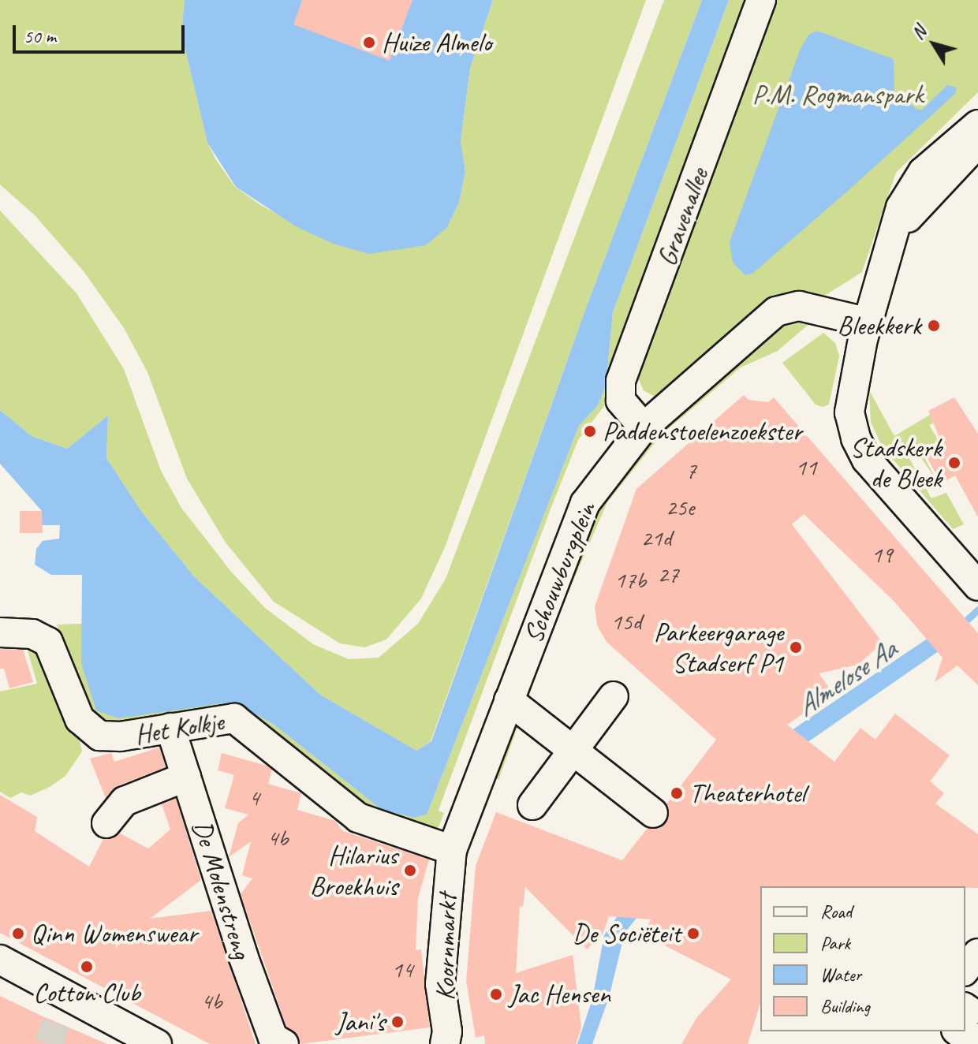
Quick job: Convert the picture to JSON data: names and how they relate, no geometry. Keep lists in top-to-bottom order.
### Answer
{
  "streets": {
    "street": [
      "Gravenallee",
      "Schouwburgplein",
      "Het Kolkje",
      "De Molenstreng",
      "Koornmarkt"
    ]
  },
  "crossings": [
    ["Gravenallee", "Schouwburgplein"],
    ["Schouwburgplein", "Het Kolkje"],
    ["Schouwburgplein", "Koornmarkt"],
    ["Het Kolkje", "De Molenstreng"],
    ["Het Kolkje", "Koornmarkt"]
  ],
  "water": ["Almelose Aa"],
  "parks": ["P.M. Rogmanspark"],
  "places": [
    "Huize Almelo",
    "Bleekkerk",
    "Paddenstoelenzoekster",
    "Stadskerk de Bleek",
    "Parkeergarage Stadserf P1",
    "Theaterhotel",
    "Hilarius Broekhuis",
    "Qinn Womenswear",
    "De Sociëteit",
    "Cotton Club",
    "Jac Hensen",
    "Jani's"
  ],
  "house_numbers": [
    "11",
    "7",
    "25e",
    "21d",
    "19",
    "27",
    "17b",
    "15d",
    "4",
    "4b",
    "14",
    "4b"
  ],
  "legend": [
    "Road",
    "Park",
    "Water",
    "Building"
  ],
  "scale_bar": "50 m",
  "north": "top left"
}
